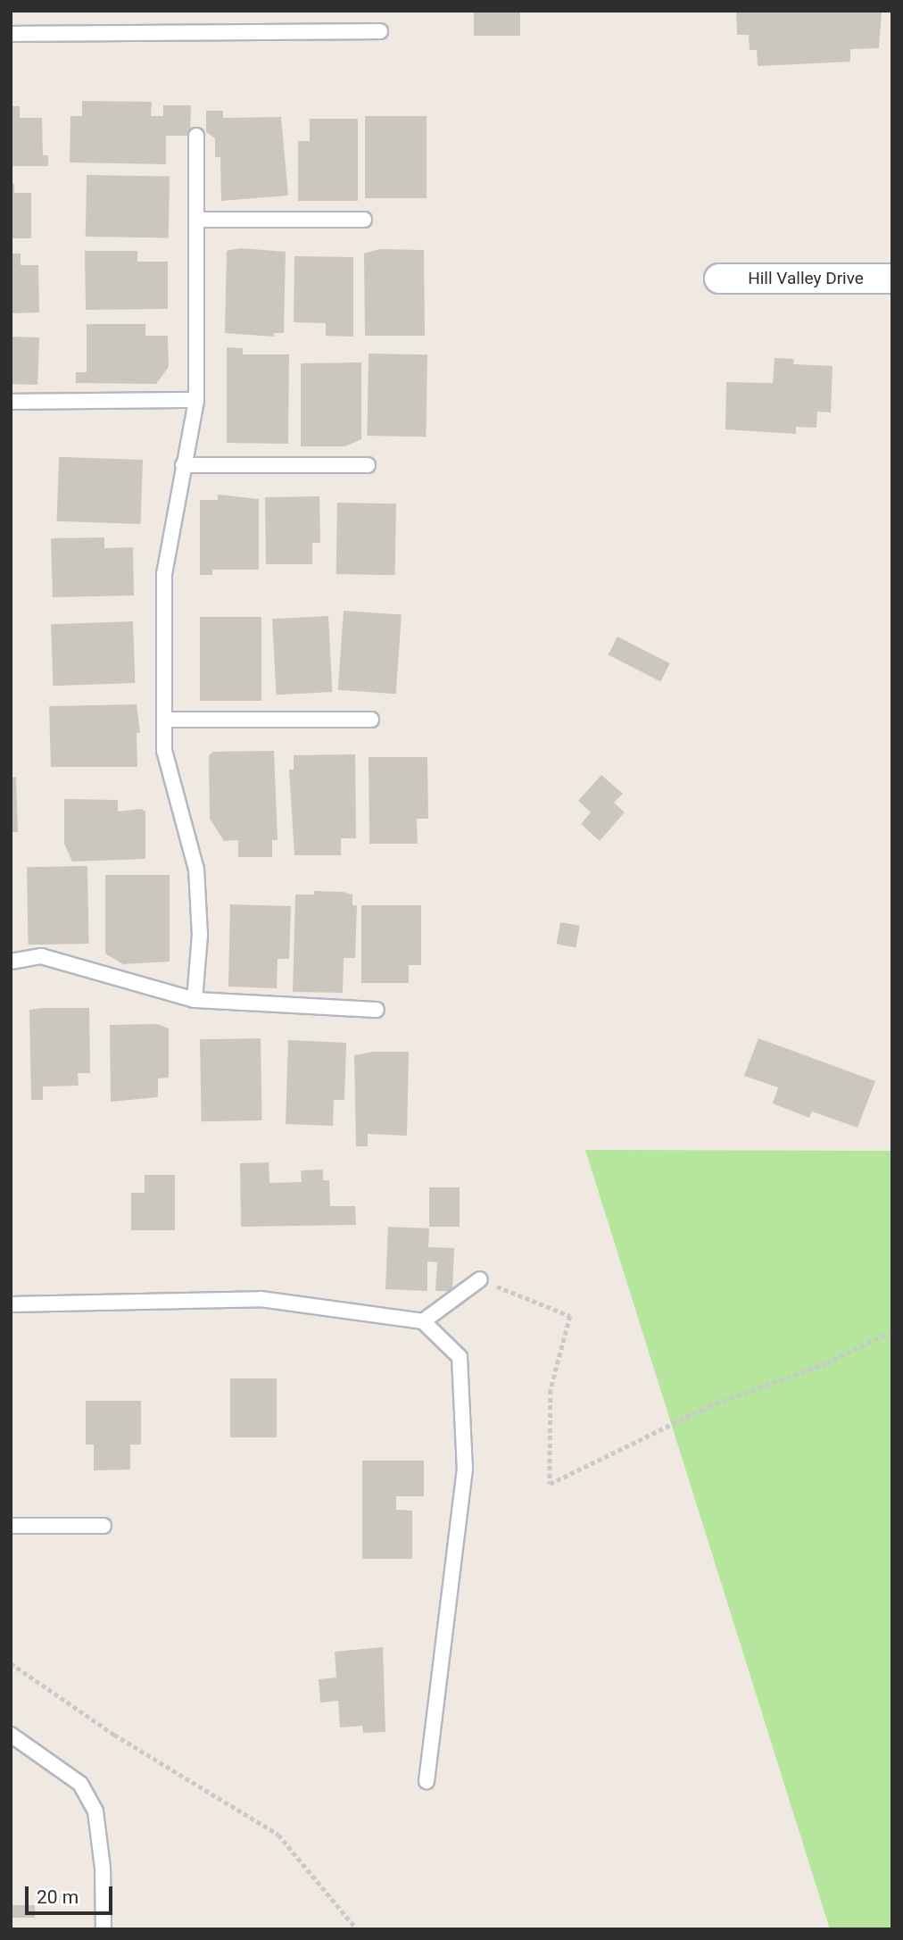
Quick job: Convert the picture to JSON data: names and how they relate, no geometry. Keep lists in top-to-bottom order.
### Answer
{
  "streets": {
    "street": ["Hill Valley Drive"]
  },
  "scale_bar": "20 m"
}
